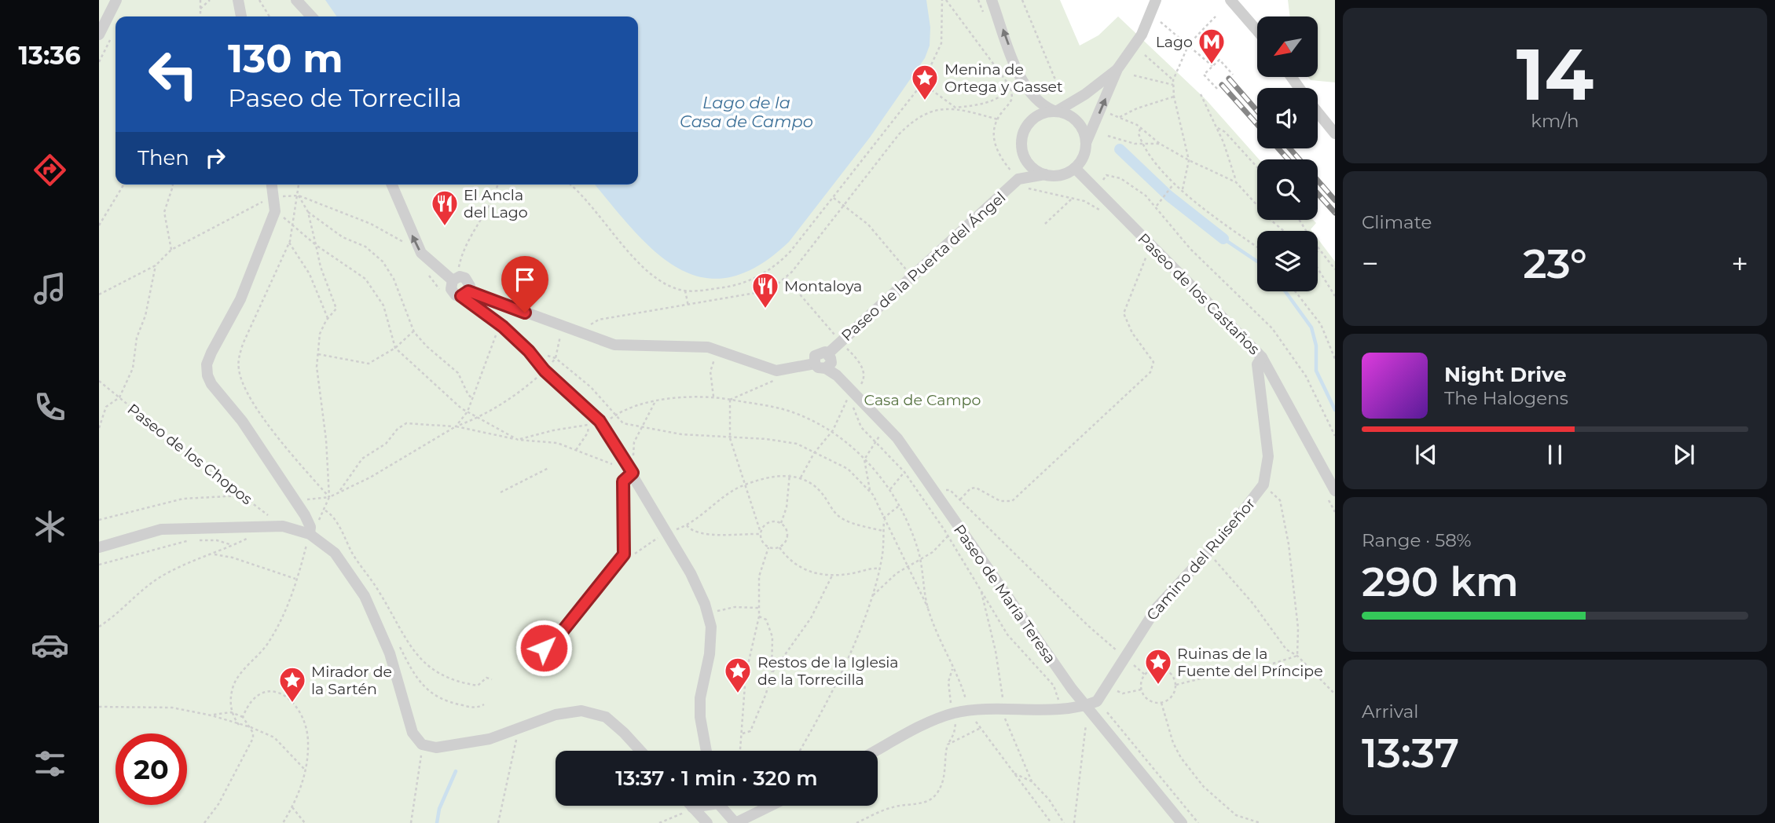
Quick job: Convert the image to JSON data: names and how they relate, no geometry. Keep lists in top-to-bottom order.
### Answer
{
  "streets": {
    "street": [
      "Paseo de la Puerta del Ángel",
      "Paseo de los Castaños",
      "Camino del Ruiseñor",
      "Paseo de María Teresa"
    ],
    "path": ["Paseo de los Chopos"]
  },
  "crossings": [
    ["Paseo de la Puerta del Ángel", "Paseo de los Castaños"],
    ["Paseo de la Puerta del Ángel", "Paseo de María Teresa"],
    ["Paseo de los Castaños", "Camino del Ruiseñor"]
  ],
  "water": ["Lago de la Casa de Campo"],
  "parks": ["Casa de Campo"],
  "places": {
    "metro station": ["Lago"],
    "place": [
      "Menina de Ortega y Gasset",
      "Ruinas de la Fuente del Príncipe",
      "Restos de la Iglesia de la Torrecilla",
      "Mirador de la Sartén"
    ],
    "restaurant": ["El Ancla del Lago", "Montaloya"]
  },
  "north": "bottom left",
  "page": {
    "tabs": "13:36",
    "tile": [
      ["14", "km/h"],
      "Climate",
      ["Range · 58%", "290 km"],
      ["Arrival", "13:37"]
    ],
    "turn": ["130 m", "Paseo de Torrecilla"],
    "then": "Then",
    "heat": ["−", "23°", "+"],
    "song": ["Night Drive", "The Halogens"],
    "limit": "20",
    "trip": "13:37 · 1 min · 320 m"
  }
}
